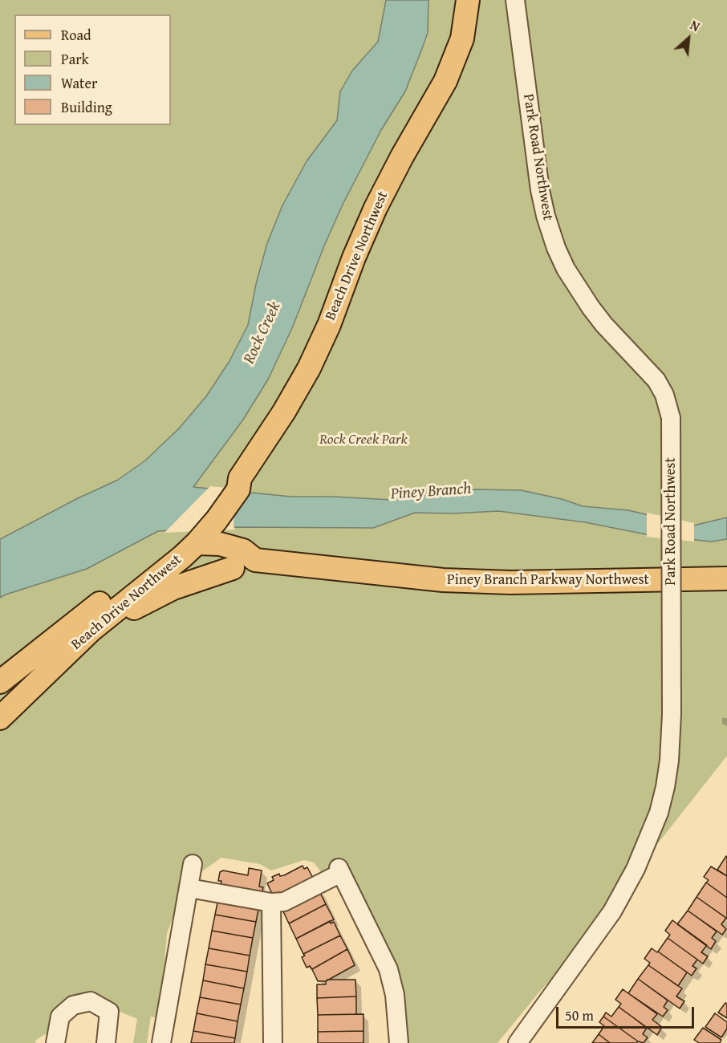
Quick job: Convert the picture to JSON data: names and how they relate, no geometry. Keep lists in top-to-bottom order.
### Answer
{
  "streets": {
    "main road": ["Beach Drive Northwest", "Piney Branch Parkway Northwest"],
    "street": ["Park Road Northwest"]
  },
  "crossings": [
    ["Beach Drive Northwest", "Piney Branch Parkway Northwest"]
  ],
  "water": ["Rock Creek", "Piney Branch"],
  "parks": ["Rock Creek Park"],
  "legend": [
    "Road",
    "Park",
    "Water",
    "Building"
  ],
  "scale_bar": "50 m",
  "north": "top right"
}
